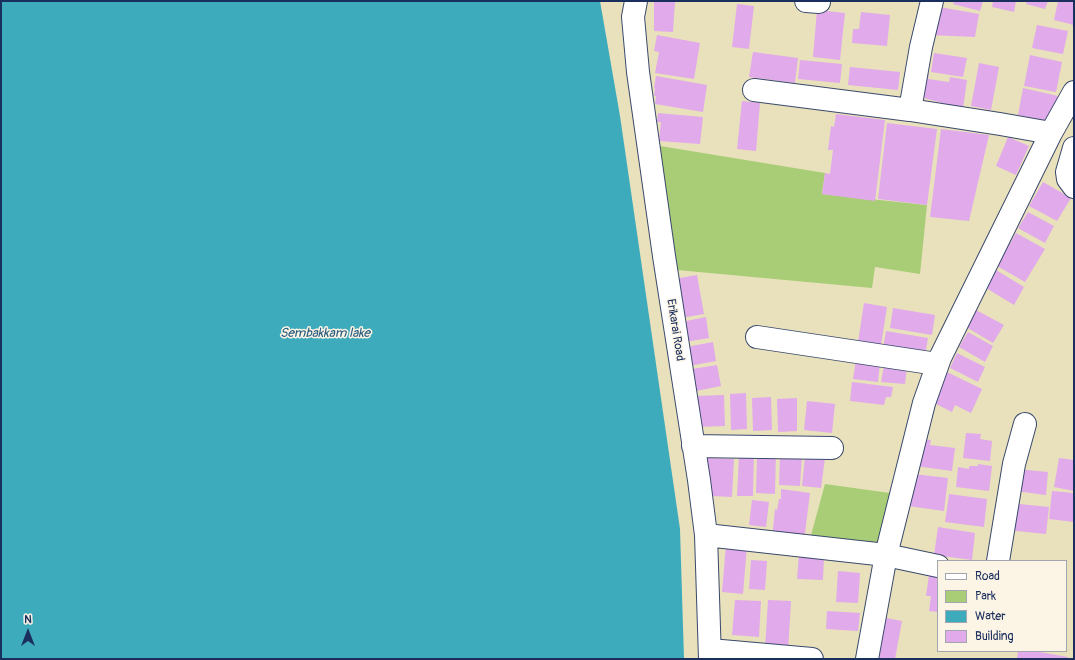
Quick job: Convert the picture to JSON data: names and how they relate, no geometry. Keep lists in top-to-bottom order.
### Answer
{
  "streets": {
    "street": ["Erikarai Road"]
  },
  "water": ["Sembakkam lake"],
  "legend": [
    "Road",
    "Park",
    "Water",
    "Building"
  ],
  "north": "top"
}
